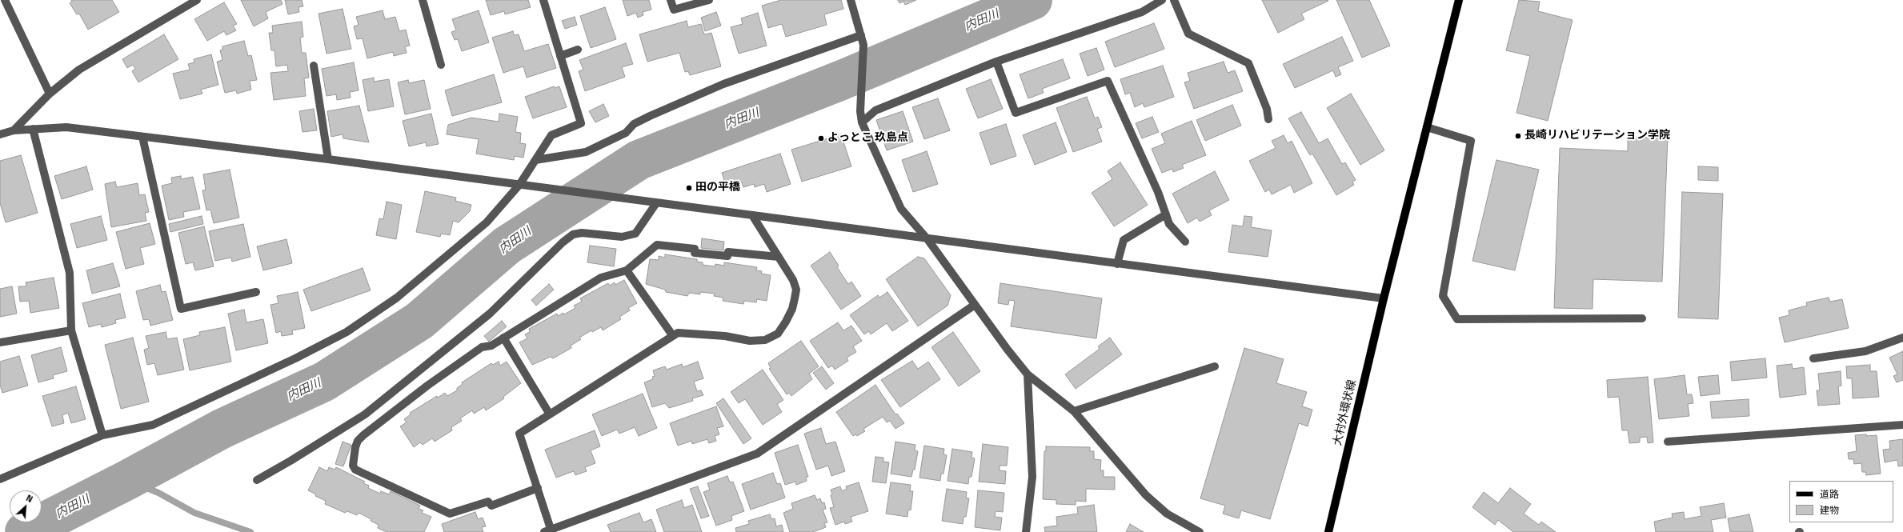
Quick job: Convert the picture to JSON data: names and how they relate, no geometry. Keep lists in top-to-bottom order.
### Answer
{
  "streets": {
    "main road": ["大村外環状線"]
  },
  "water": ["内田川"],
  "places": ["長崎リハビリテーション学院", "よっとこ 玖島点", "田の平橋"],
  "legend": ["道路", "建物"],
  "north": "top right"
}
